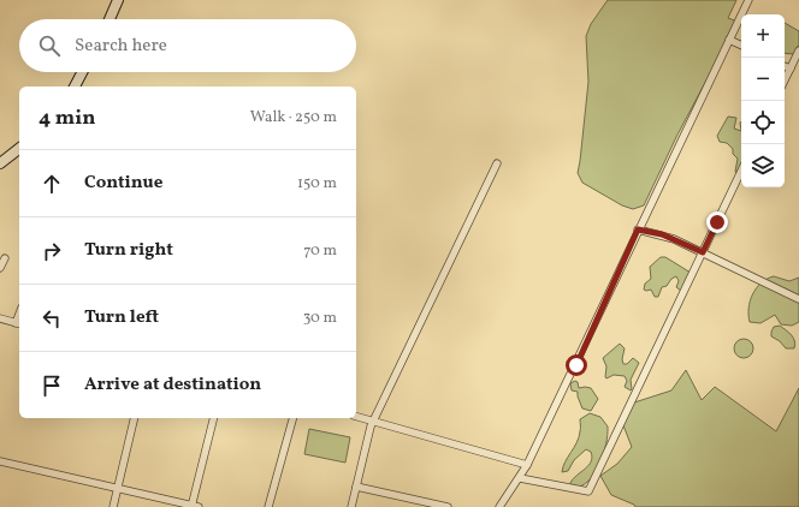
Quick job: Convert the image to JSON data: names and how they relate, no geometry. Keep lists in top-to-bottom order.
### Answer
{
  "page": {
    "map_buttons": ["+", "−"],
    "search": "Search here",
    "heading": ["4 min", "Walk · 250 m"],
    "list": [
      ["Continue", "150 m"],
      ["Turn right", "70 m"],
      ["Turn left", "30 m"],
      "Arrive at destination"
    ]
  }
}
